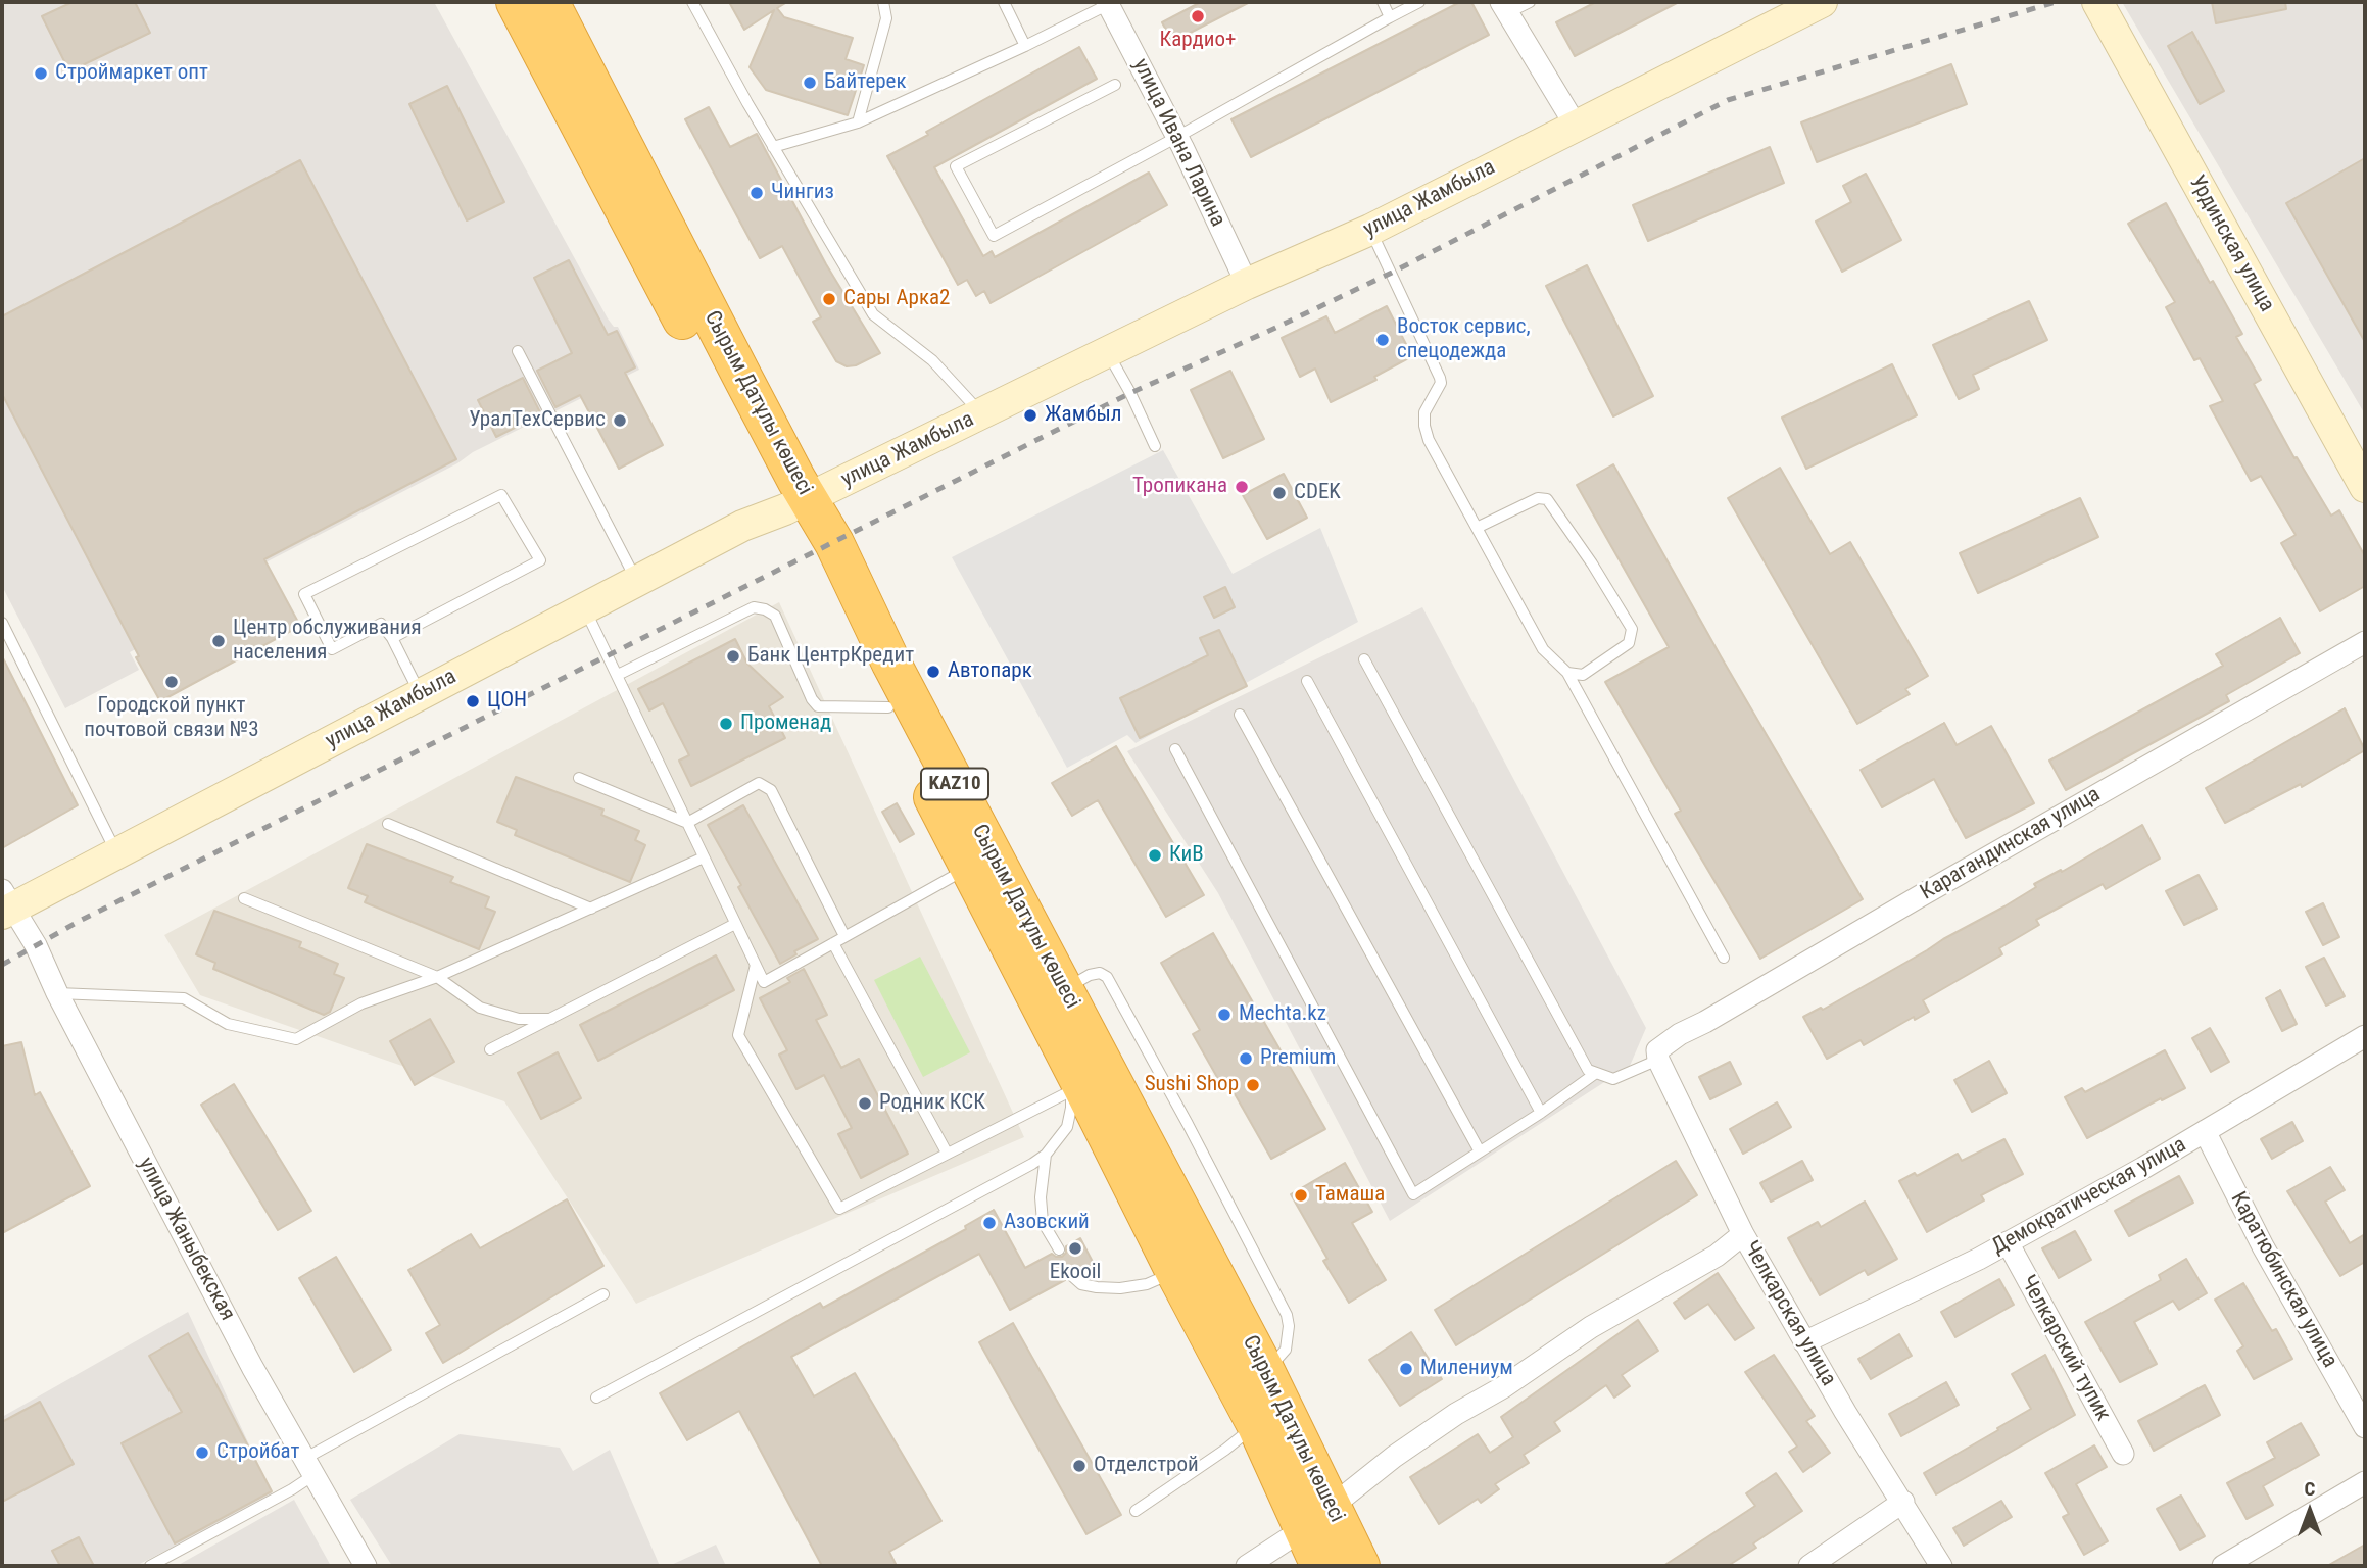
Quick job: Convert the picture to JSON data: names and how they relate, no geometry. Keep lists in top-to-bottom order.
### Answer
{
  "streets": {
    "highway": ["Сырым Датұлы көшесі", "KAZ10"],
    "street": [
      "улица Ивана Ларина",
      "улица Жамбыла",
      "Урдинская улица",
      "Карагандинская улица",
      "Демократическая улица",
      "улица Жаныбекская",
      "Каратюбинская улица",
      "Челкарская улица",
      "Челкарский тупик"
    ]
  },
  "crossings": [
    ["улица Ивана Ларина", "улица Жамбыла"],
    ["улица Жамбыла", "Сырым Датұлы көшесі"],
    ["улица Жамбыла", "улица Жаныбекская"],
    ["Карагандинская улица", "Челкарская улица"],
    ["Демократическая улица", "Каратюбинская улица"],
    ["Демократическая улица", "Челкарская улица"],
    ["Демократическая улица", "Челкарский тупик"]
  ],
  "places": [
    "Кардио+",
    "Строймаркет опт",
    "Байтерек",
    "Чингиз",
    "Сары Арка2",
    "Восток сервис, спецодежда",
    "Жамбыл",
    "УралТехСервис",
    "Тропикана",
    "CDEK",
    "Центр обслуживания наcеления",
    "Банк ЦентрКредит",
    "Автопарк",
    "Городской пункт почтовой связи №3",
    "ЦОН",
    "Променад",
    "КиВ",
    "Mechta.kz",
    "Premium",
    "Sushi Shop",
    "Родник КСК",
    "Тамаша",
    "Азовский",
    "Ekooil",
    "Милениум",
    "Стройбат",
    "Отделстрой"
  ],
  "north": "top"
}
